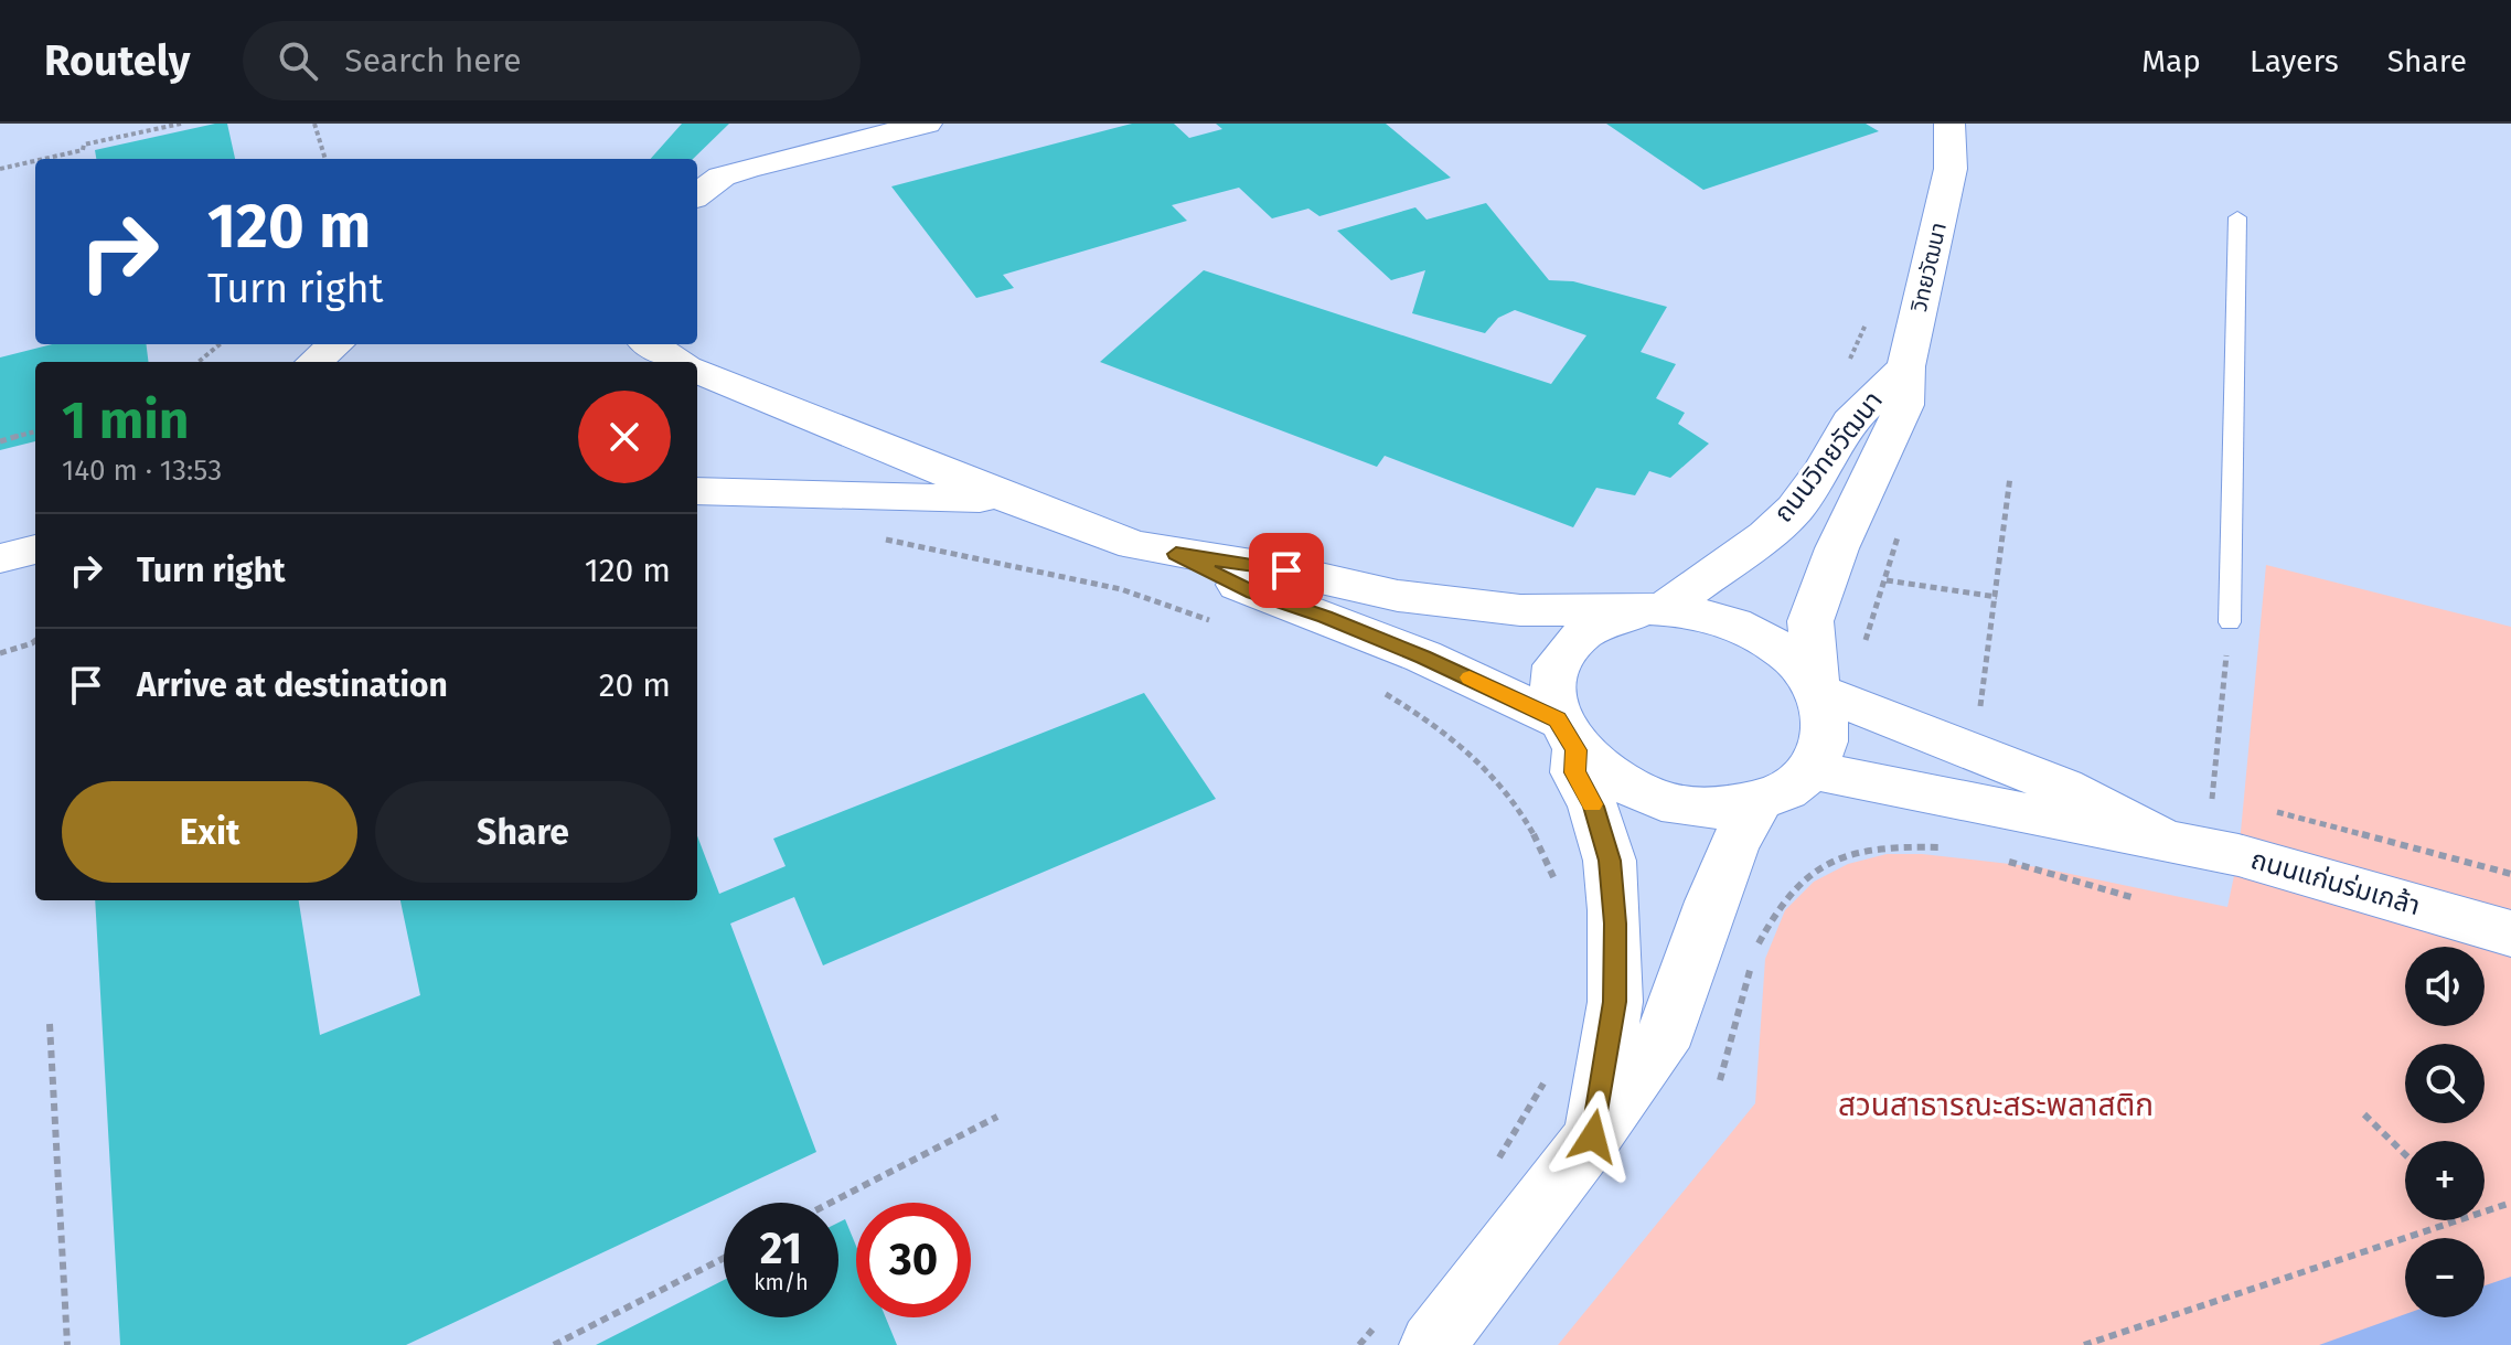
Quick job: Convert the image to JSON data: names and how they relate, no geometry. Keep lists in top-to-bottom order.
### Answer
{
  "streets": {
    "street": ["วิทยวัฒนา", "ถนนวิทยวัฒนา", "ถนนแก่นร่มเกล้า"]
  },
  "crossings": [
    ["วิทยวัฒนา", "ถนนวิทยวัฒนา"]
  ],
  "parks": ["สวนสาธารณะสระพลาสติก"],
  "page": {
    "header": "Routely",
    "search": "Search here",
    "nav": ["Map", "Layers", "Share"],
    "turn": ["120 m", "Turn right"],
    "heading": ["1 min", "140 m · 13:53"],
    "list": [
      {
        "name": "Turn right",
        "value": "120 m"
      },
      {
        "name": "Arrive at destination",
        "value": "20 m"
      }
    ],
    "buttons": ["Exit", "Share"],
    "map_buttons": ["+", "−"],
    "speed": "21 km/h",
    "limit": "30"
  }
}
